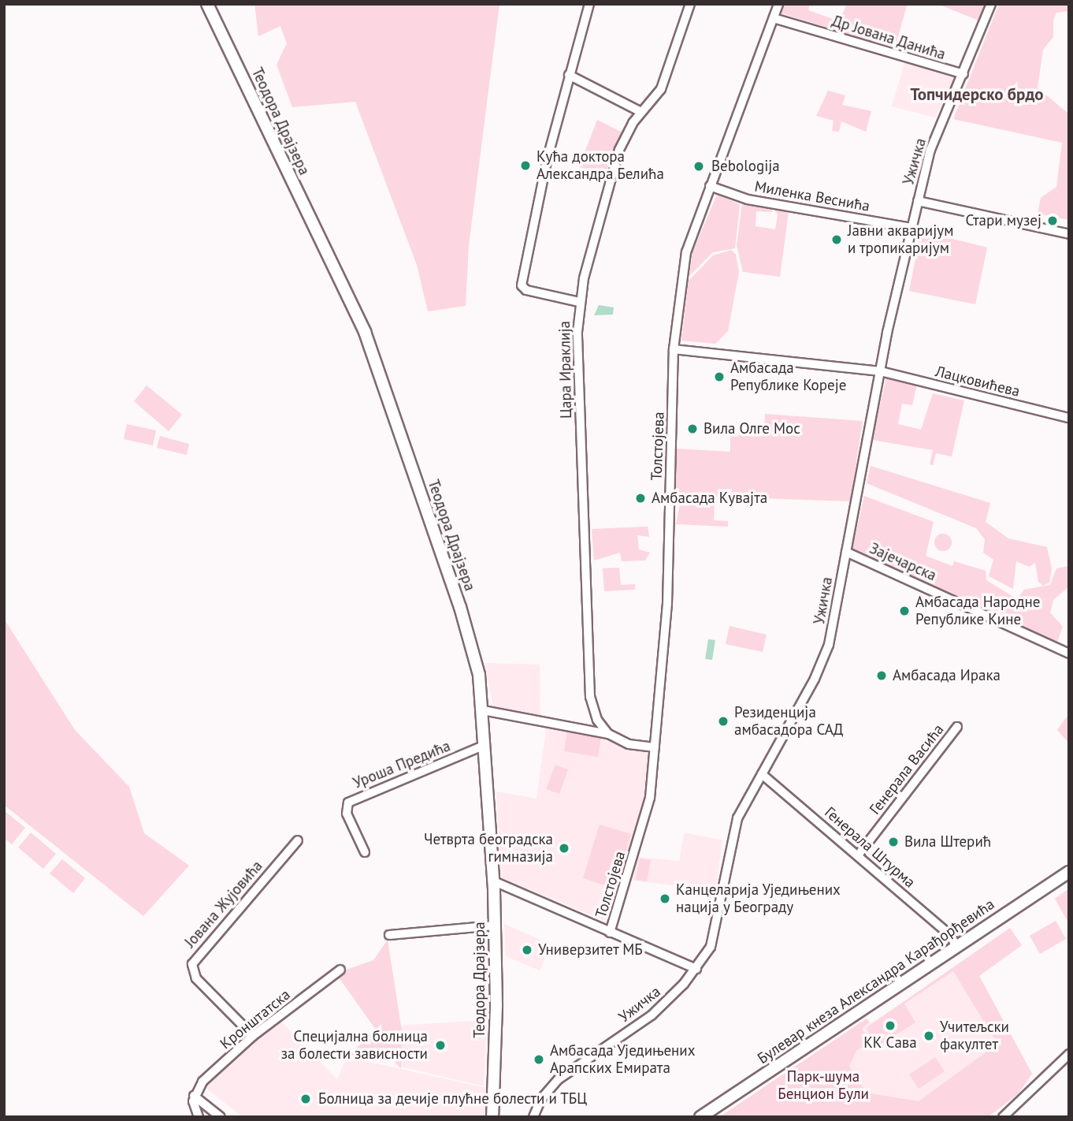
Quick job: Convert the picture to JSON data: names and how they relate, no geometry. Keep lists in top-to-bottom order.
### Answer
{
  "streets": {
    "main road": ["Теодора Драјзера", "Булевар кнеза Александра Карађорђевића"],
    "street": [
      "Др Јована Данића",
      "Ужичка",
      "Миленка Веснића",
      "Цара Ираклија",
      "Лацковићева",
      "Толстојева",
      "Зајечарска",
      "Уроша Предића",
      "Генерала Васића",
      "Генерала Штурма",
      "Јована Жујовића",
      "Кронштатска"
    ]
  },
  "crossings": [
    ["Др Јована Данића", "Ужичка"],
    ["Др Јована Данића", "Толстојева"],
    ["Теодора Драјзера", "Уроша Предића"],
    ["Ужичка", "Миленка Веснића"],
    ["Ужичка", "Лацковићева"],
    ["Ужичка", "Зајечарска"],
    ["Ужичка", "Генерала Штурма"],
    ["Миленка Веснића", "Толстојева"],
    ["Лацковићева", "Толстојева"],
    ["Генерала Васића", "Генерала Штурма"],
    ["Генерала Штурма", "Булевар кнеза Александра Карађорђевића"],
    ["Јована Жујовића", "Кронштатска"]
  ],
  "districts": ["Топчидерско брдо"],
  "parks": ["Парк-шума Бенцион Були"],
  "places": [
    "Кућа доктора Александра Белића",
    "Bebologija",
    "Стари музеј",
    "Јавни акваријум и тропикаријум",
    "Амбасада Републике Кореје",
    "Вила Олге Мос",
    "Амбасада Кувајта",
    "Амбасада Народне Републике Кине",
    "Амбасада Ирака",
    "Резиденција амбасадора САД",
    "Вила Штерић",
    "Четврта београдска гимназија",
    "Канцеларија Уједињених нација у Београду",
    "Универзитет МБ",
    "КК Сава",
    "Учитељски факултет",
    "Специјална болница за болести зависности",
    "Амбасада Уједињених Арапских Емирата",
    "Болница за дечије плућне болести и ТБЦ"
  ]
}
